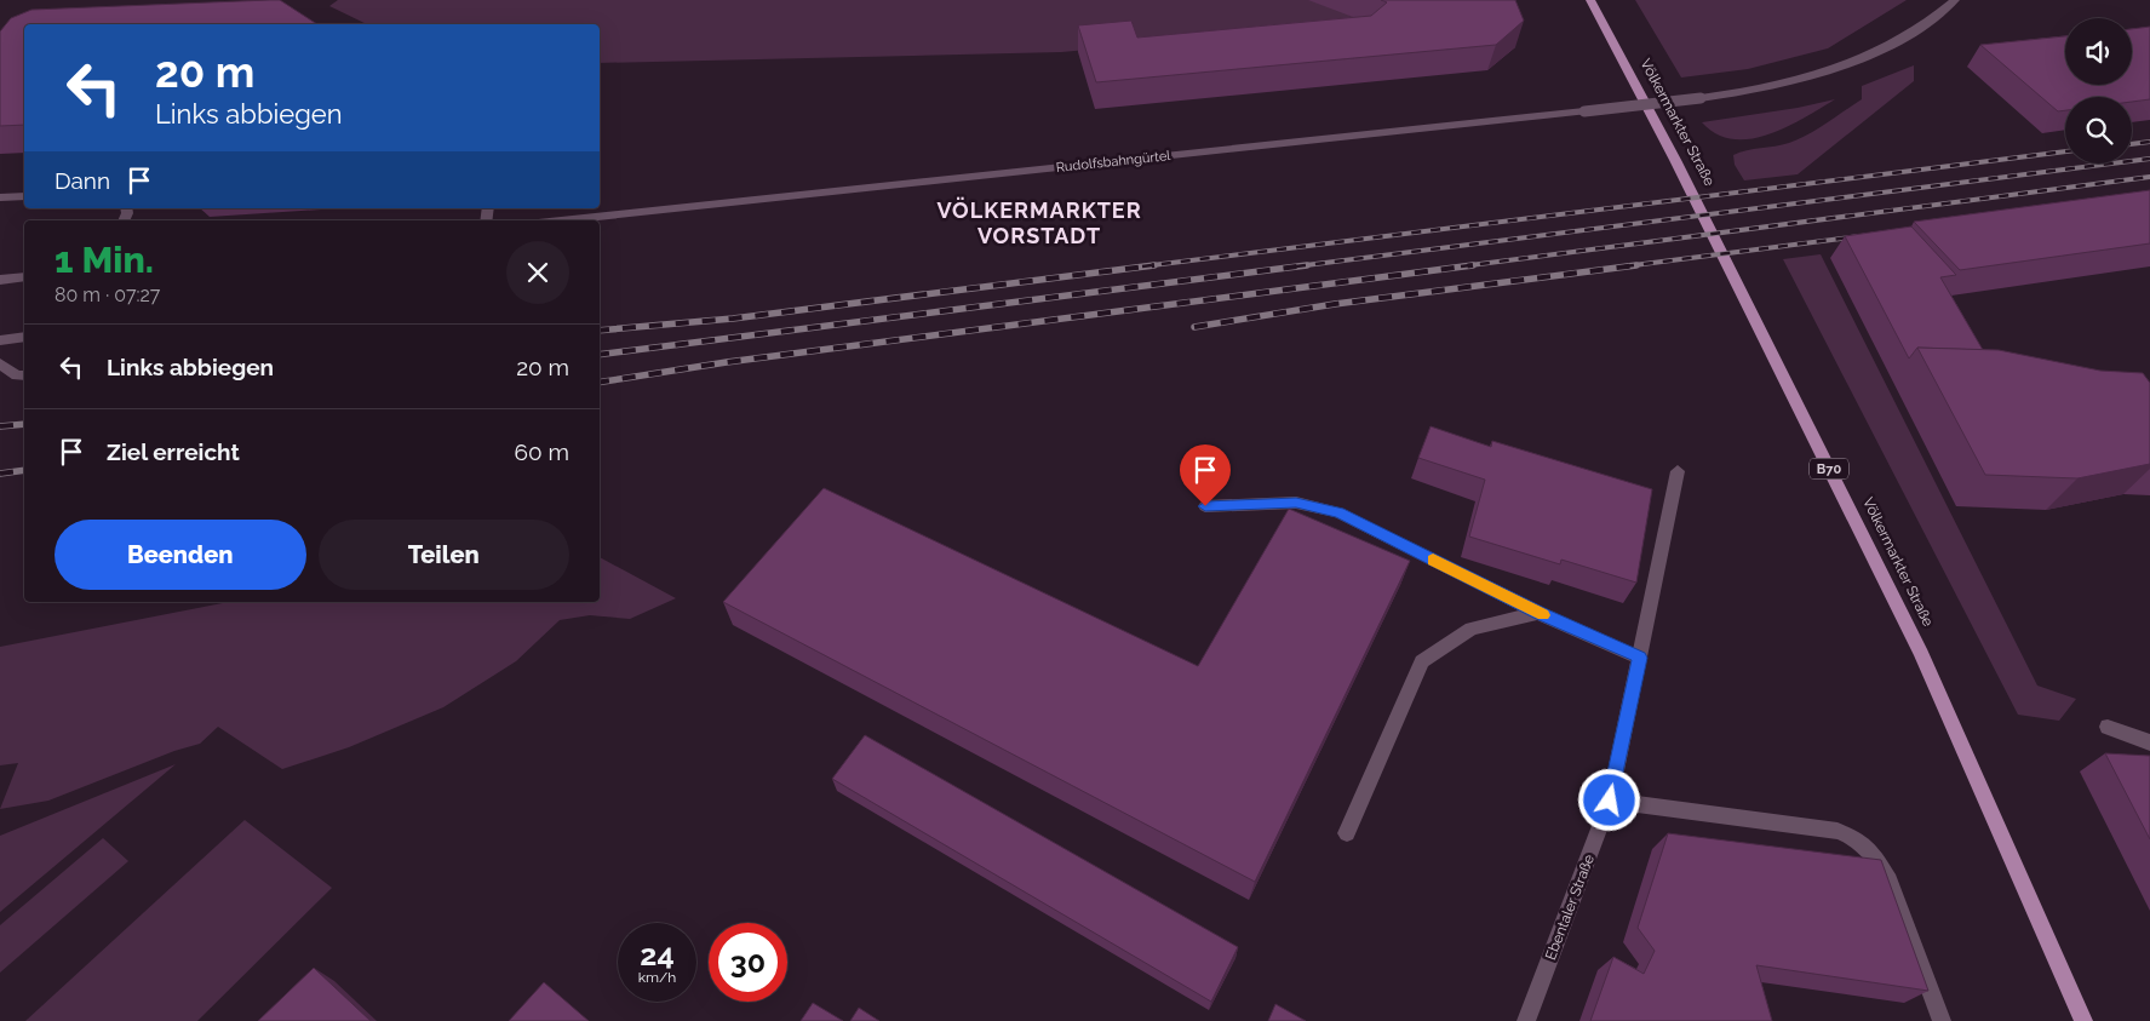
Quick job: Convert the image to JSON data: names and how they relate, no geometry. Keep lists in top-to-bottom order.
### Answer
{
  "streets": {
    "main road": ["Völkermarkter Straße", "B70"],
    "street": ["Rudolfsbahngürtel", "Ebentaler Straße"]
  },
  "districts": ["VÖLKERMARKTER VORSTADT"],
  "page": {
    "turn": ["20 m", "Links abbiegen"],
    "then": "Dann",
    "heading": ["1 Min.", "80 m · 07:27"],
    "list": [
      {
        "name": "Links abbiegen",
        "value": "20 m"
      },
      {
        "name": "Ziel erreicht",
        "value": "60 m"
      }
    ],
    "buttons": ["Beenden", "Teilen"],
    "speed": "24 km/h",
    "limit": "30"
  }
}
